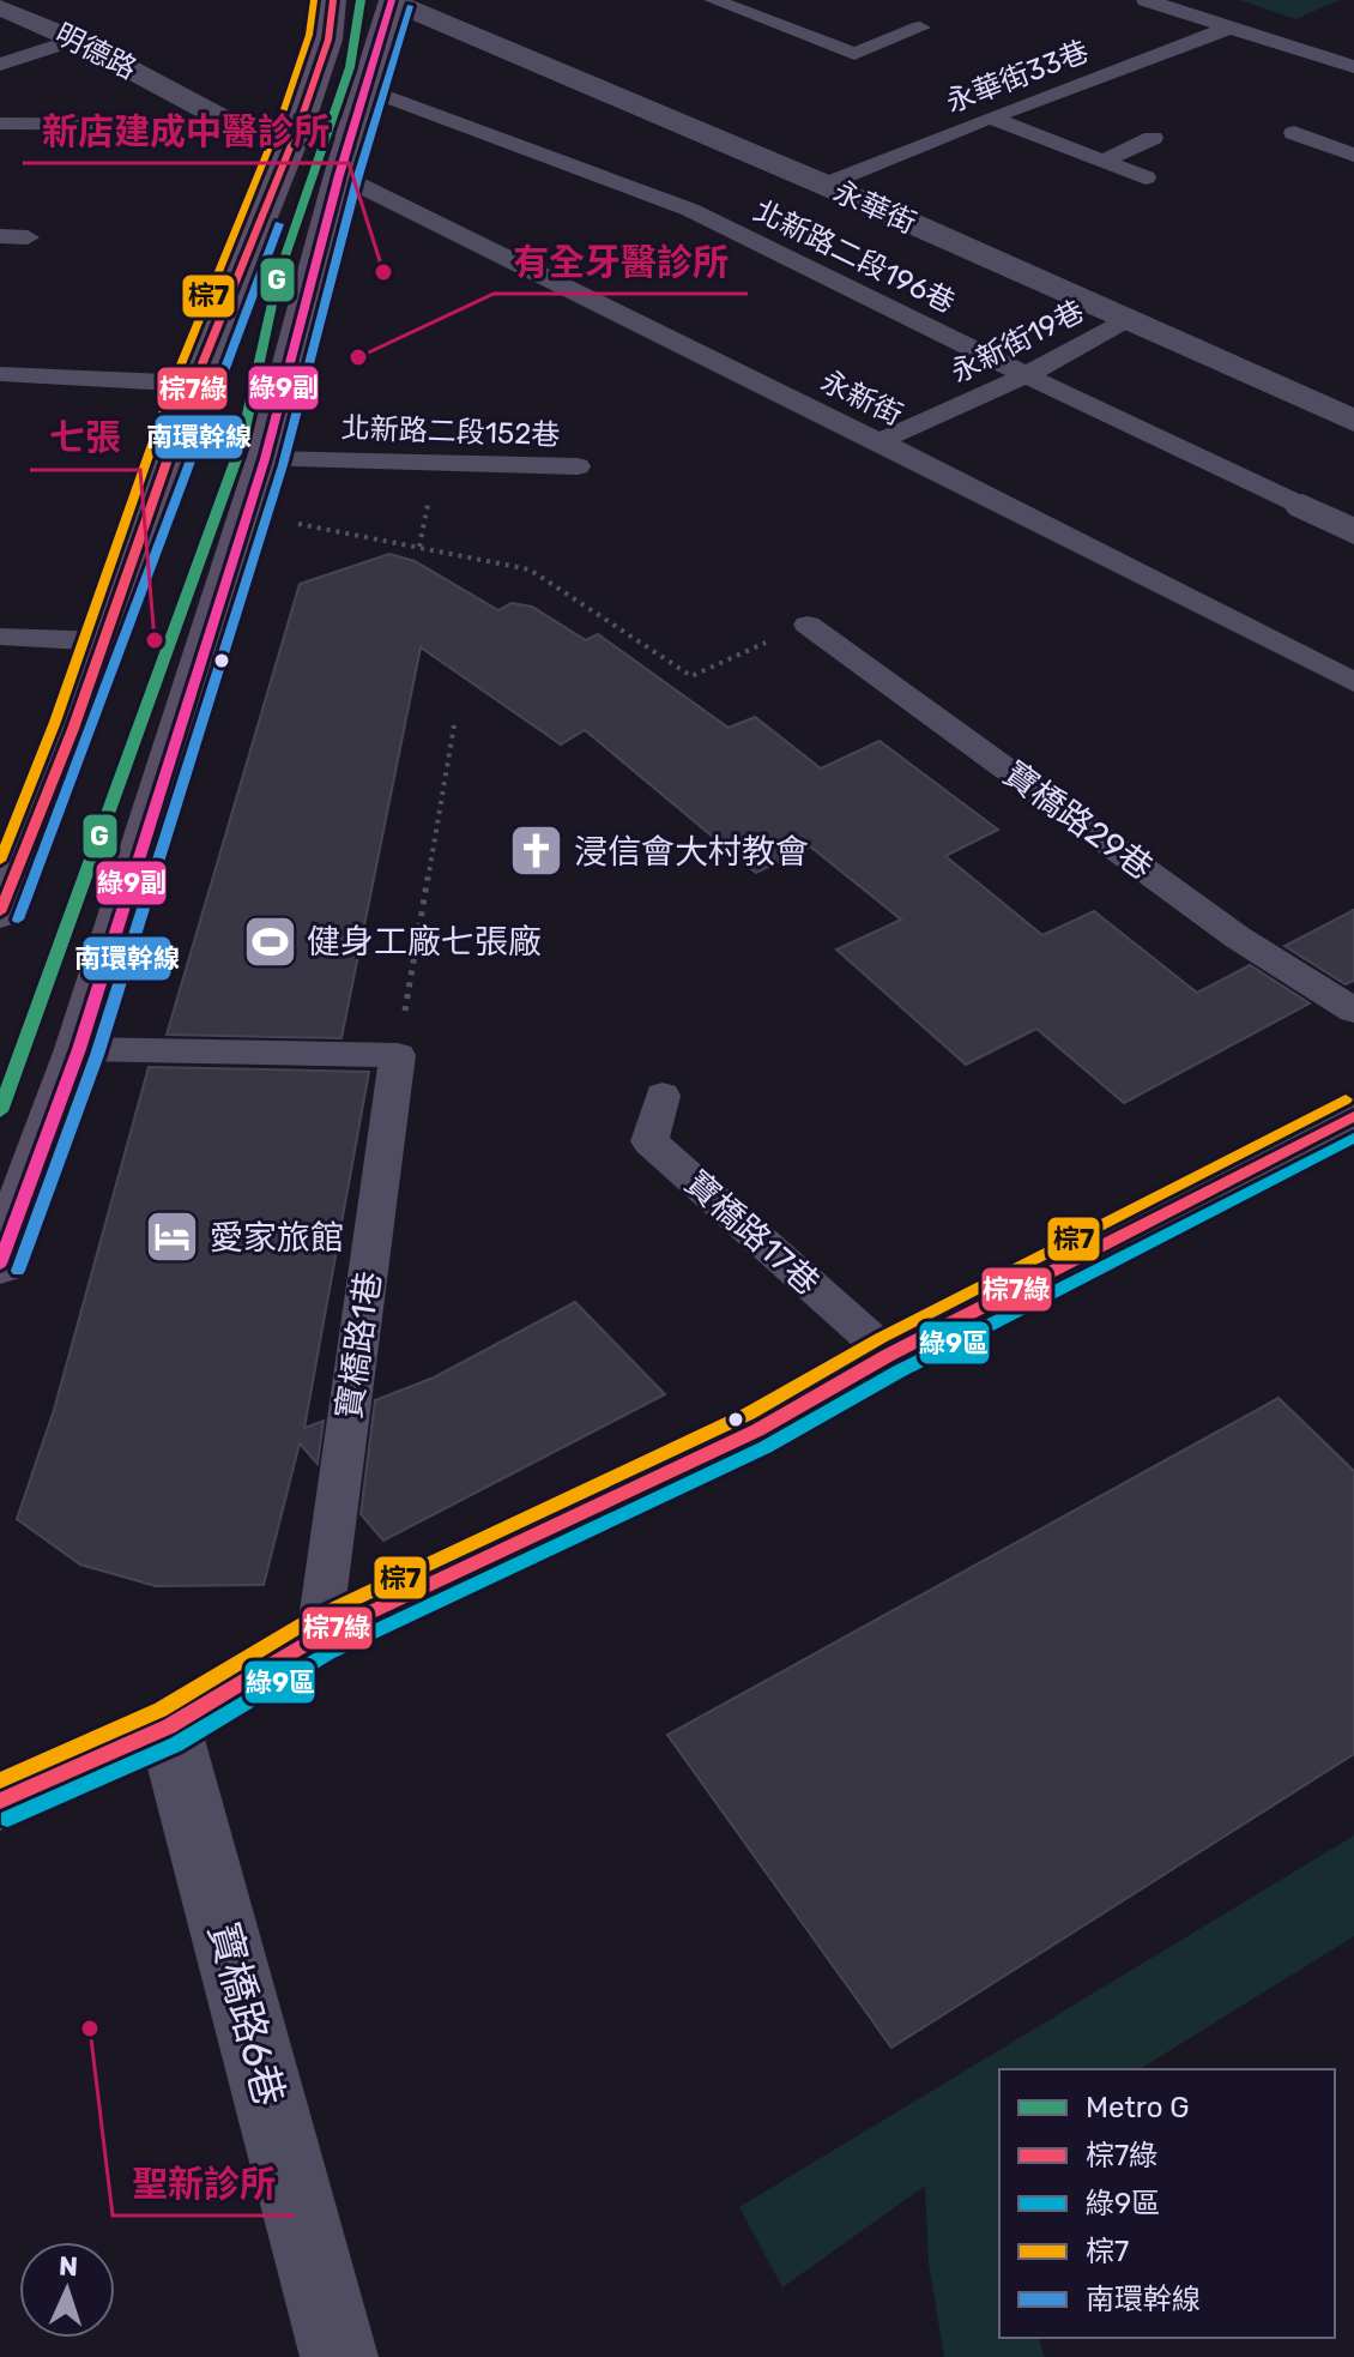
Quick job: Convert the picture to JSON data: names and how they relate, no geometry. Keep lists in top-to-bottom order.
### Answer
{
  "streets": {
    "street": ["明德路", "永華街", "寶橋路6巷"],
    "lane": [
      "永華街33巷",
      "北新路二段196巷",
      "永新街19巷",
      "永新街",
      "北新路二段152巷",
      "寶橋路29巷",
      "寶橋路17巷",
      "寶橋路1巷"
    ]
  },
  "crossings": [
    ["永華街33巷", "永華街"],
    ["永華街", "永新街19巷"],
    ["北新路二段196巷", "永新街19巷"],
    ["永新街19巷", "永新街"]
  ],
  "places": {
    "other": [
      "新店建成中醫診所",
      "有全牙醫診所",
      "七張",
      "聖新診所"
    ],
    "church": ["浸信會大村教會"],
    "sports": ["健身工廠七張廠"],
    "hotel": ["愛家旅館"]
  },
  "lines": [
    "metro line G",
    "transit line 棕7綠",
    "transit line 棕7",
    "transit line 綠9副",
    "transit line 南環幹線",
    "transit line 綠9區"
  ],
  "legend": [
    "Metro G",
    "棕7綠",
    "綠9區",
    "棕7",
    "南環幹線"
  ],
  "north": "top"
}
